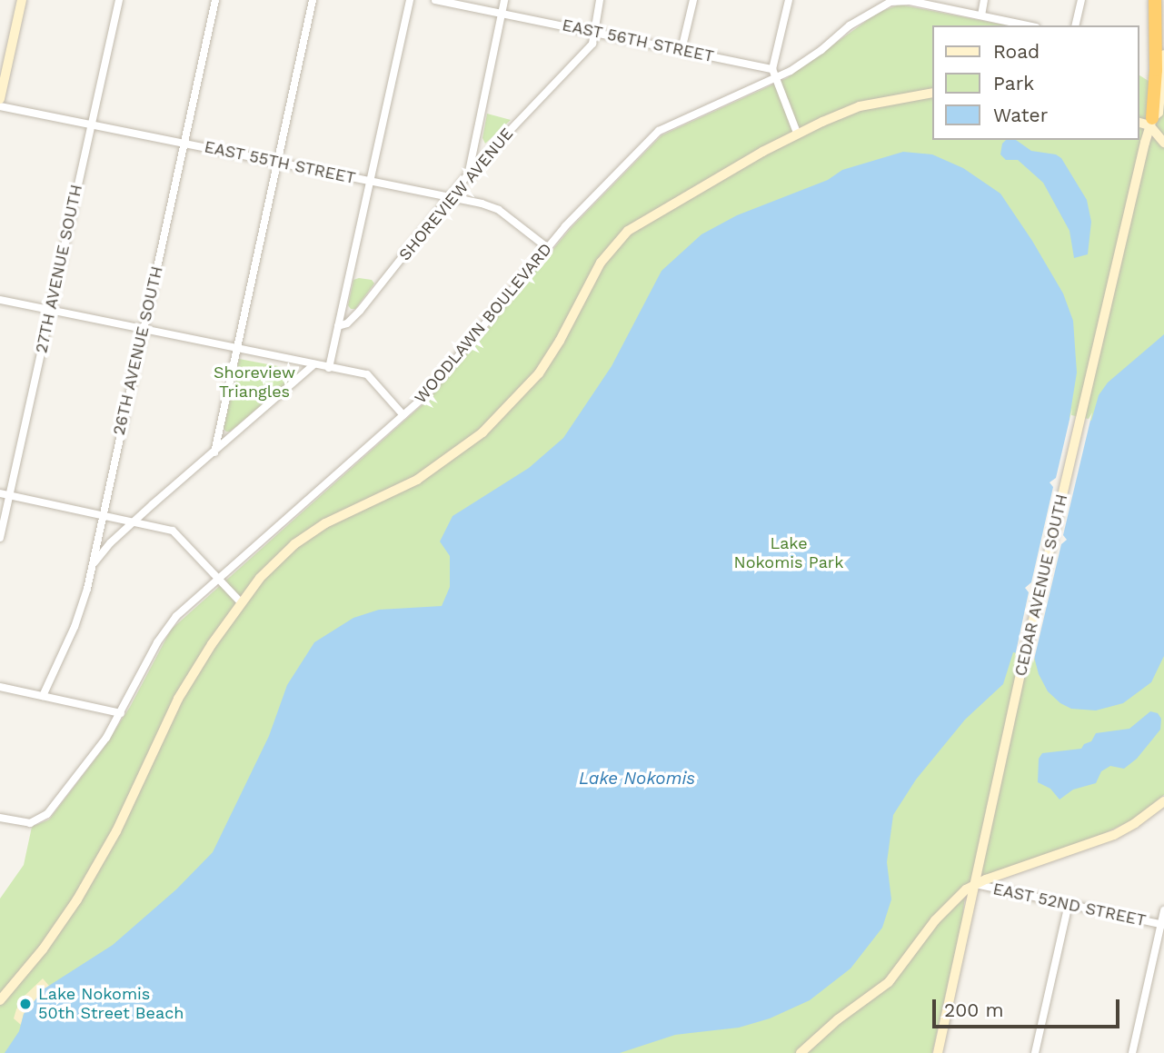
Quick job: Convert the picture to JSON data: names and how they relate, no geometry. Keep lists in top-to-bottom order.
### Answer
{
  "streets": {
    "highway": ["CEDAR AVENUE SOUTH"],
    "street": [
      "EAST 56TH STREET",
      "EAST 55TH STREET",
      "SHOREVIEW AVENUE",
      "27TH AVENUE SOUTH",
      "WOODLAWN BOULEVARD",
      "26TH AVENUE SOUTH",
      "EAST 52ND STREET"
    ]
  },
  "crossings": [
    ["EAST 56TH STREET", "SHOREVIEW AVENUE"],
    ["EAST 56TH STREET", "WOODLAWN BOULEVARD"],
    ["EAST 55TH STREET", "SHOREVIEW AVENUE"],
    ["EAST 55TH STREET", "27TH AVENUE SOUTH"],
    ["EAST 55TH STREET", "WOODLAWN BOULEVARD"],
    ["EAST 55TH STREET", "26TH AVENUE SOUTH"],
    ["CEDAR AVENUE SOUTH", "EAST 52ND STREET"]
  ],
  "water": ["Lake Nokomis"],
  "parks": ["Shoreview Triangles", "Lake Nokomis Park"],
  "places": ["Lake Nokomis 50th Street Beach"],
  "legend": ["Road", "Park", "Water"],
  "scale_bar": "200 m"
}
